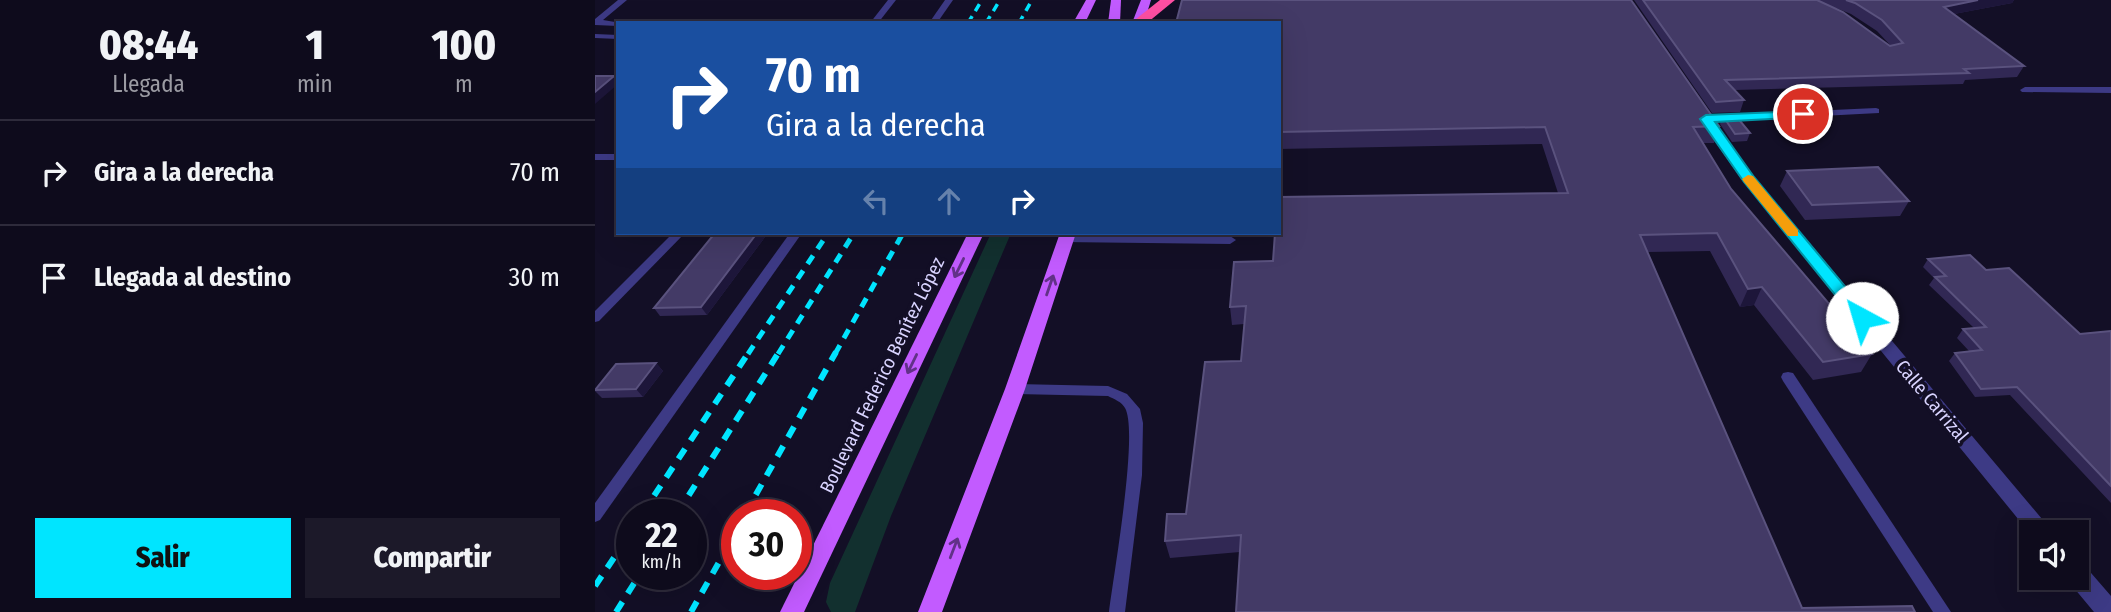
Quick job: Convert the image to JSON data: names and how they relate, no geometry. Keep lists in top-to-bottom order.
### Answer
{
  "streets": {
    "main road": ["Boulevard Federico Benítez López"],
    "street": ["Calle Carrizal"]
  },
  "page": {
    "eta": [
      "08:44",
      "Llegada",
      "1",
      "min",
      "100",
      "m"
    ],
    "turn": ["70 m", "Gira a la derecha"],
    "list": [
      {
        "name": "Gira a la derecha",
        "value": "70 m"
      },
      {
        "name": "Llegada al destino",
        "value": "30 m"
      }
    ],
    "speed": "22 km/h",
    "limit": "30",
    "buttons": ["Salir", "Compartir"]
  }
}
